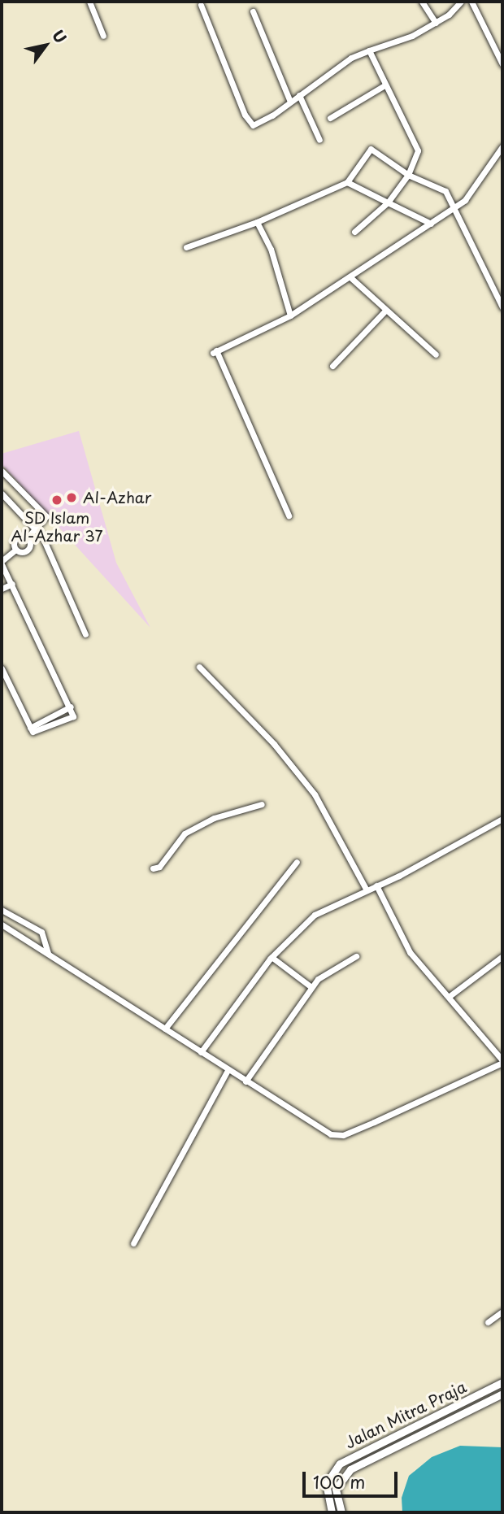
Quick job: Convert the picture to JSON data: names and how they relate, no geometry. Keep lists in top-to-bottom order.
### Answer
{
  "streets": {
    "street": ["Jalan Mitra Praja"]
  },
  "places": ["Al-Azhar", "SD Islam Al-Azhar 37"],
  "scale_bar": "100 m",
  "north": "top right"
}
